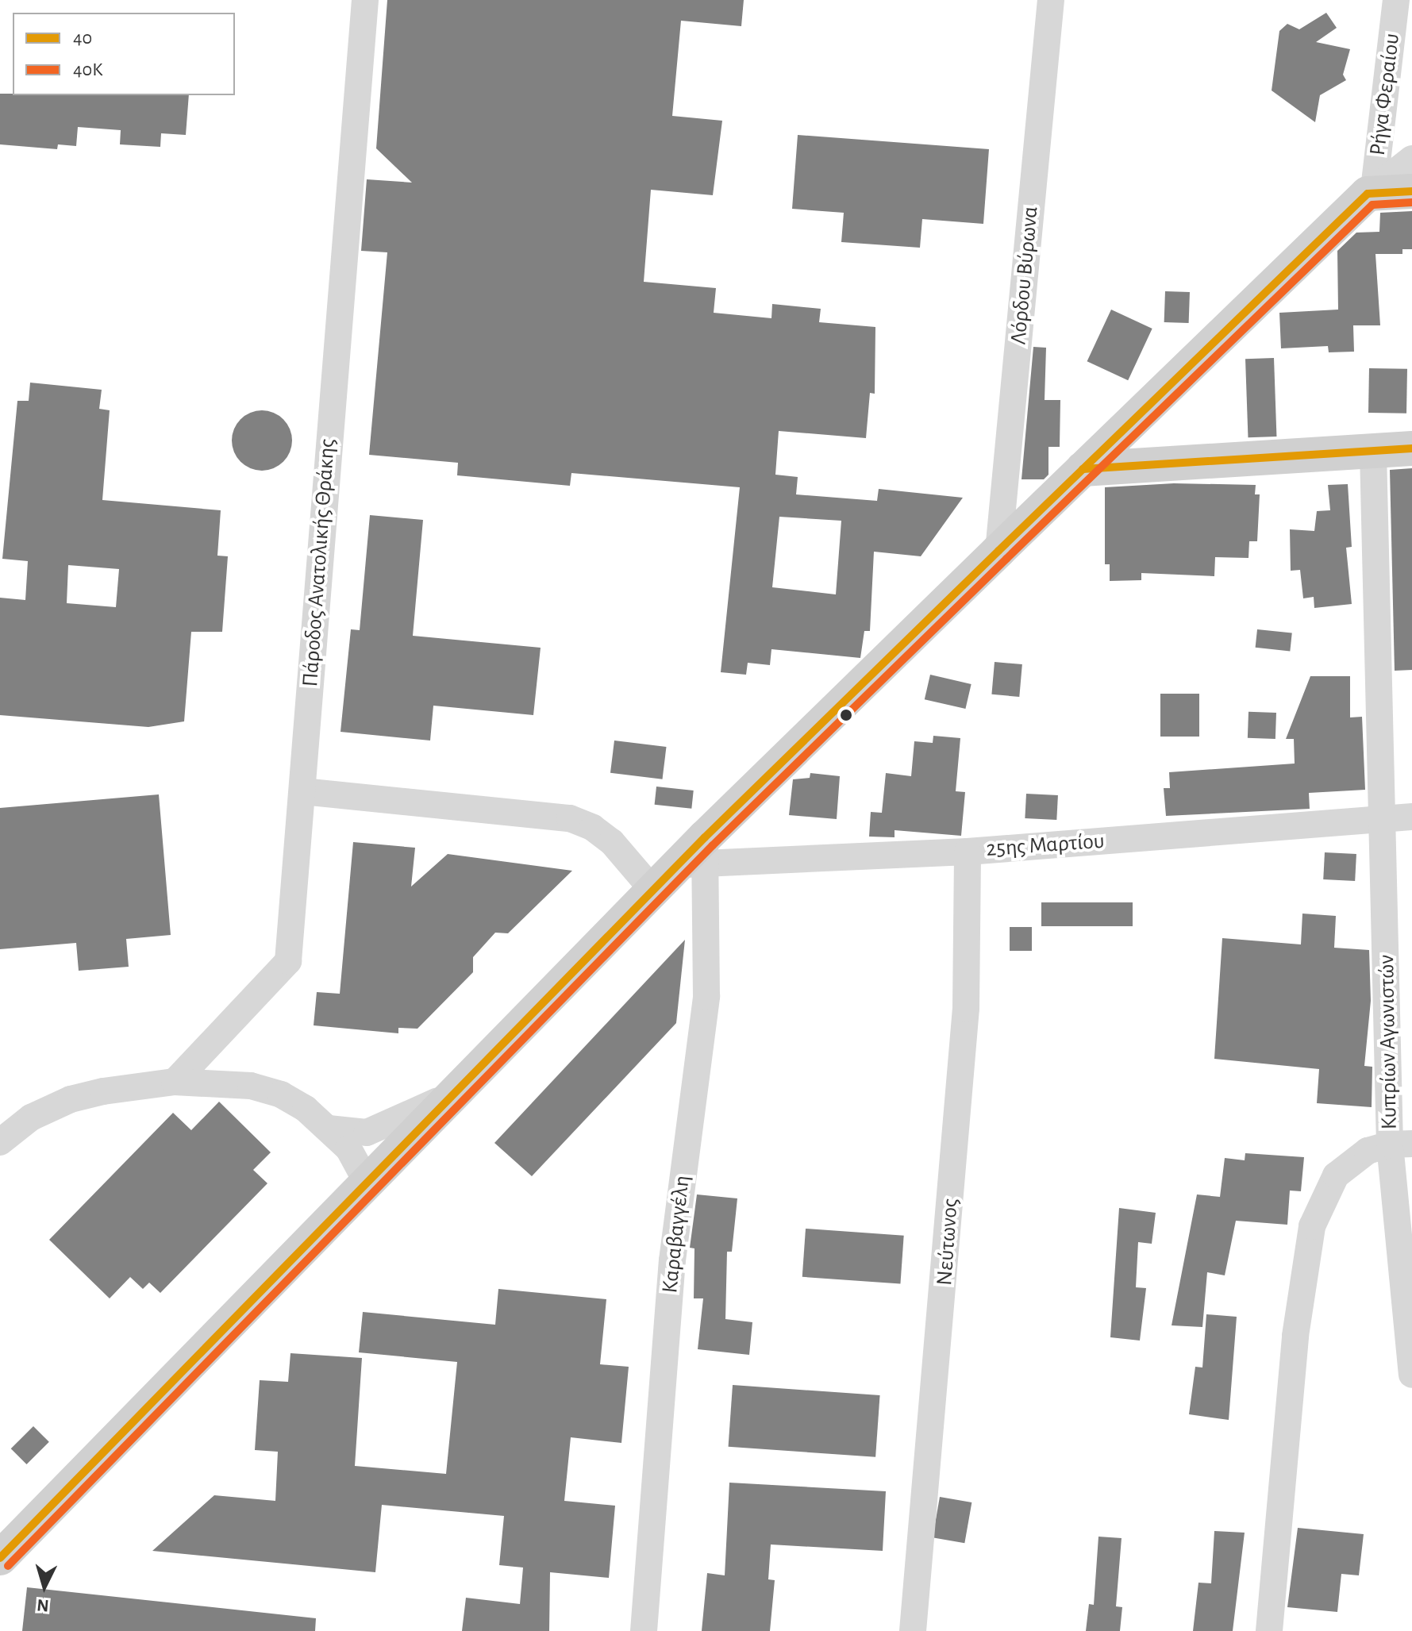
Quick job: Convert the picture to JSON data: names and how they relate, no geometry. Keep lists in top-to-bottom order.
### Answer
{
  "streets": {
    "street": [
      "Ρήγα Φεραίου",
      "Λόρδου Βύρωνα",
      "Πάροδος Ανατολικής Θράκης",
      "25ης Μαρτίου",
      "Κυπρίων Αγωνιστών",
      "Καραβαγγέλη",
      "Νεύτωνος"
    ]
  },
  "crossings": [
    ["25ης Μαρτίου", "Κυπρίων Αγωνιστών"],
    ["25ης Μαρτίου", "Καραβαγγέλη"],
    ["25ης Μαρτίου", "Νεύτωνος"]
  ],
  "lines": ["transit line 40", "transit line 40Κ"],
  "legend": ["40", "40Κ"],
  "north": "bottom"
}
